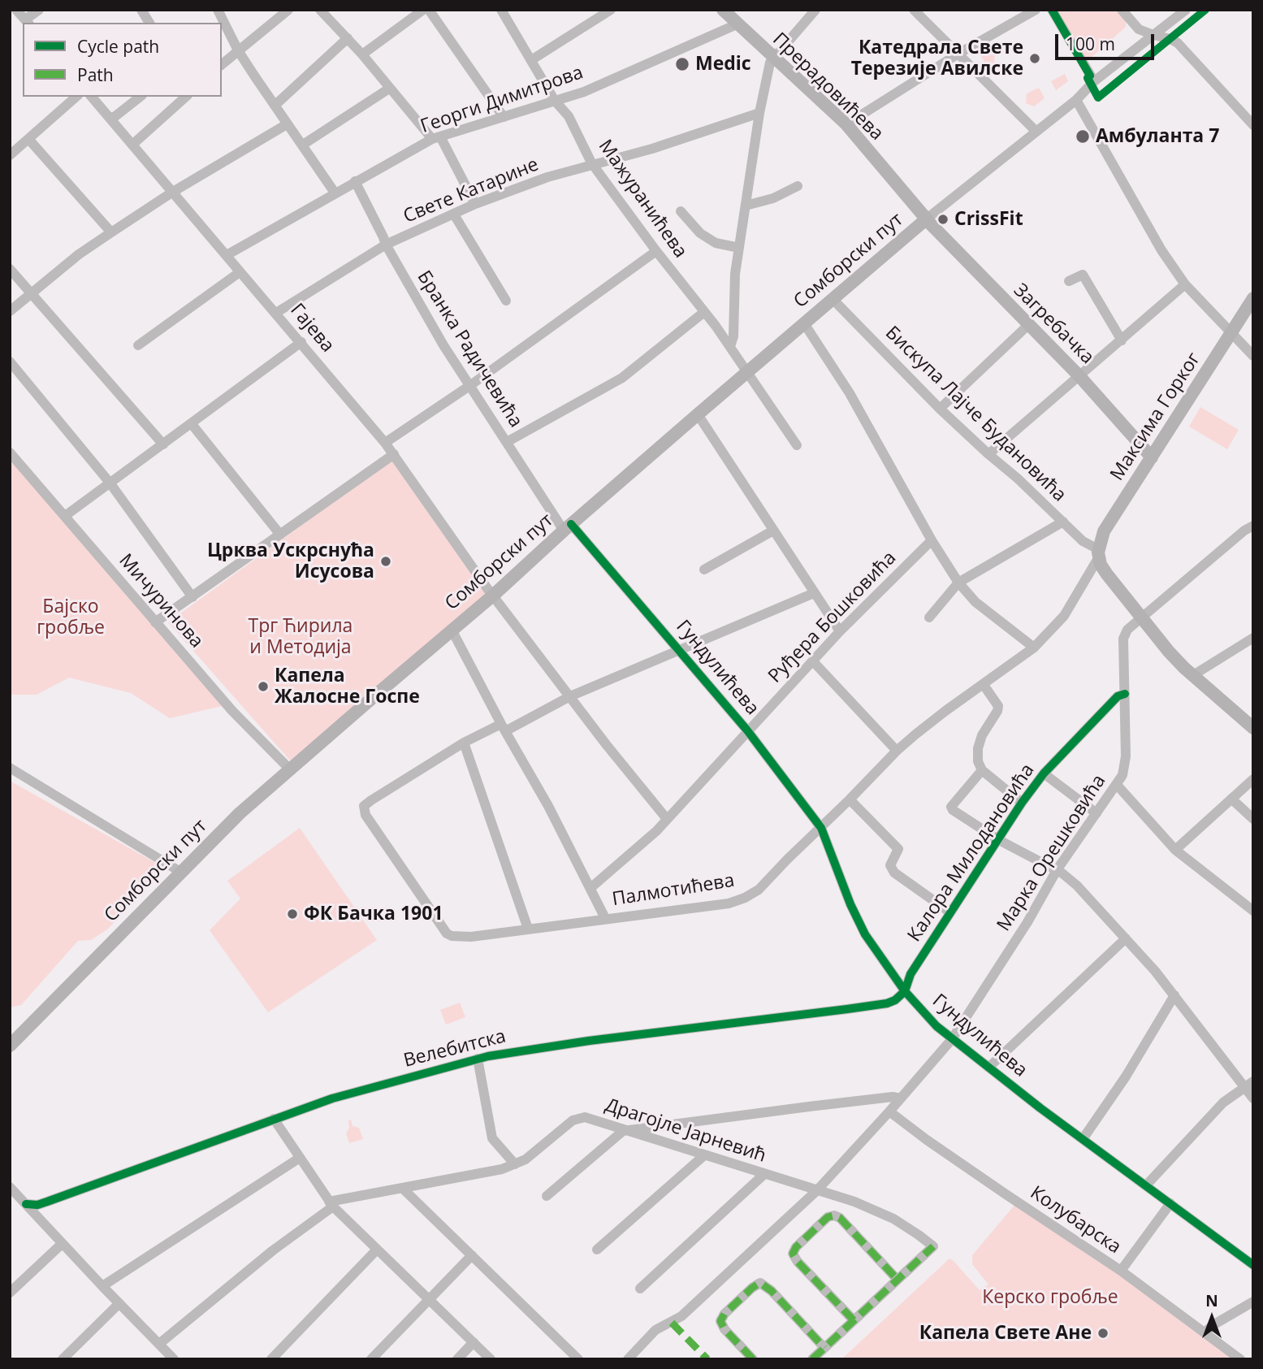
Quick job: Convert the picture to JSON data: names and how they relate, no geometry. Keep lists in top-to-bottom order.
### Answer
{
  "streets": {
    "main road": [
      "Прерадовићева",
      "Сомборски пут",
      "Загребачка",
      "Максима Горког"
    ],
    "street": [
      "Георги Димитрова",
      "Свете Катарине",
      "Мажуранићева",
      "Гајева",
      "Бранка Радичевића",
      "Бискупа Лајче Будановића",
      "Мичуринова",
      "Руђера Бошковића",
      "Гундулићева",
      "Калора Милодановића",
      "Марка Орешковића",
      "Палмотићева",
      "Велебитска",
      "Драгојле Јарневић",
      "Колубарска"
    ]
  },
  "crossings": [
    ["Прерадовићева", "Георги Димитрова"],
    ["Прерадовићева", "Сомборски пут"],
    ["Прерадовићева", "Загребачка"],
    ["Георги Димитрова", "Мажуранићева"],
    ["Георги Димитрова", "Гајева"],
    ["Георги Димитрова", "Бранка Радичевића"],
    ["Свете Катарине", "Мажуранићева"],
    ["Свете Катарине", "Гајева"],
    ["Свете Катарине", "Бранка Радичевића"],
    ["Мажуранићева", "Сомборски пут"],
    ["Сомборски пут", "Загребачка"],
    ["Сомборски пут", "Гајева"],
    ["Сомборски пут", "Бранка Радичевића"],
    ["Сомборски пут", "Бискупа Лајче Будановића"],
    ["Сомборски пут", "Мичуринова"],
    ["Сомборски пут", "Гундулићева"],
    ["Загребачка", "Максима Горког"],
    ["Гајева", "Руђера Бошковића"],
    ["Бранка Радичевића", "Гундулићева"],
    ["Бискупа Лајче Будановића", "Максима Горког"],
    ["Бискупа Лајче Будановића", "Палмотићева"],
    ["Максима Горког", "Палмотићева"],
    ["Руђера Бошковића", "Гундулићева"],
    ["Гундулићева", "Калора Милодановића"],
    ["Гундулићева", "Марка Орешковића"],
    ["Гундулићева", "Палмотићева"],
    ["Гундулићева", "Велебитска"],
    ["Калора Милодановића", "Марка Орешковића"],
    ["Калора Милодановића", "Велебитска"],
    ["Марка Орешковића", "Драгојле Јарневић"],
    ["Марка Орешковића", "Колубарска"]
  ],
  "parks": ["Бајско гробље", "Трг Ћирила и Методија", "Керско гробље"],
  "places": [
    "Катедрала Свете Терезије Авилске",
    "Medic",
    "Амбуланта 7",
    "CrissFit",
    "Црква Ускрснућа Исусова",
    "Капела Жалосне Госпе",
    "ФК Бачка 1901",
    "Капела Свете Ане"
  ],
  "legend": ["Cycle path", "Path"],
  "scale_bar": "100 m",
  "north": "top"
}
